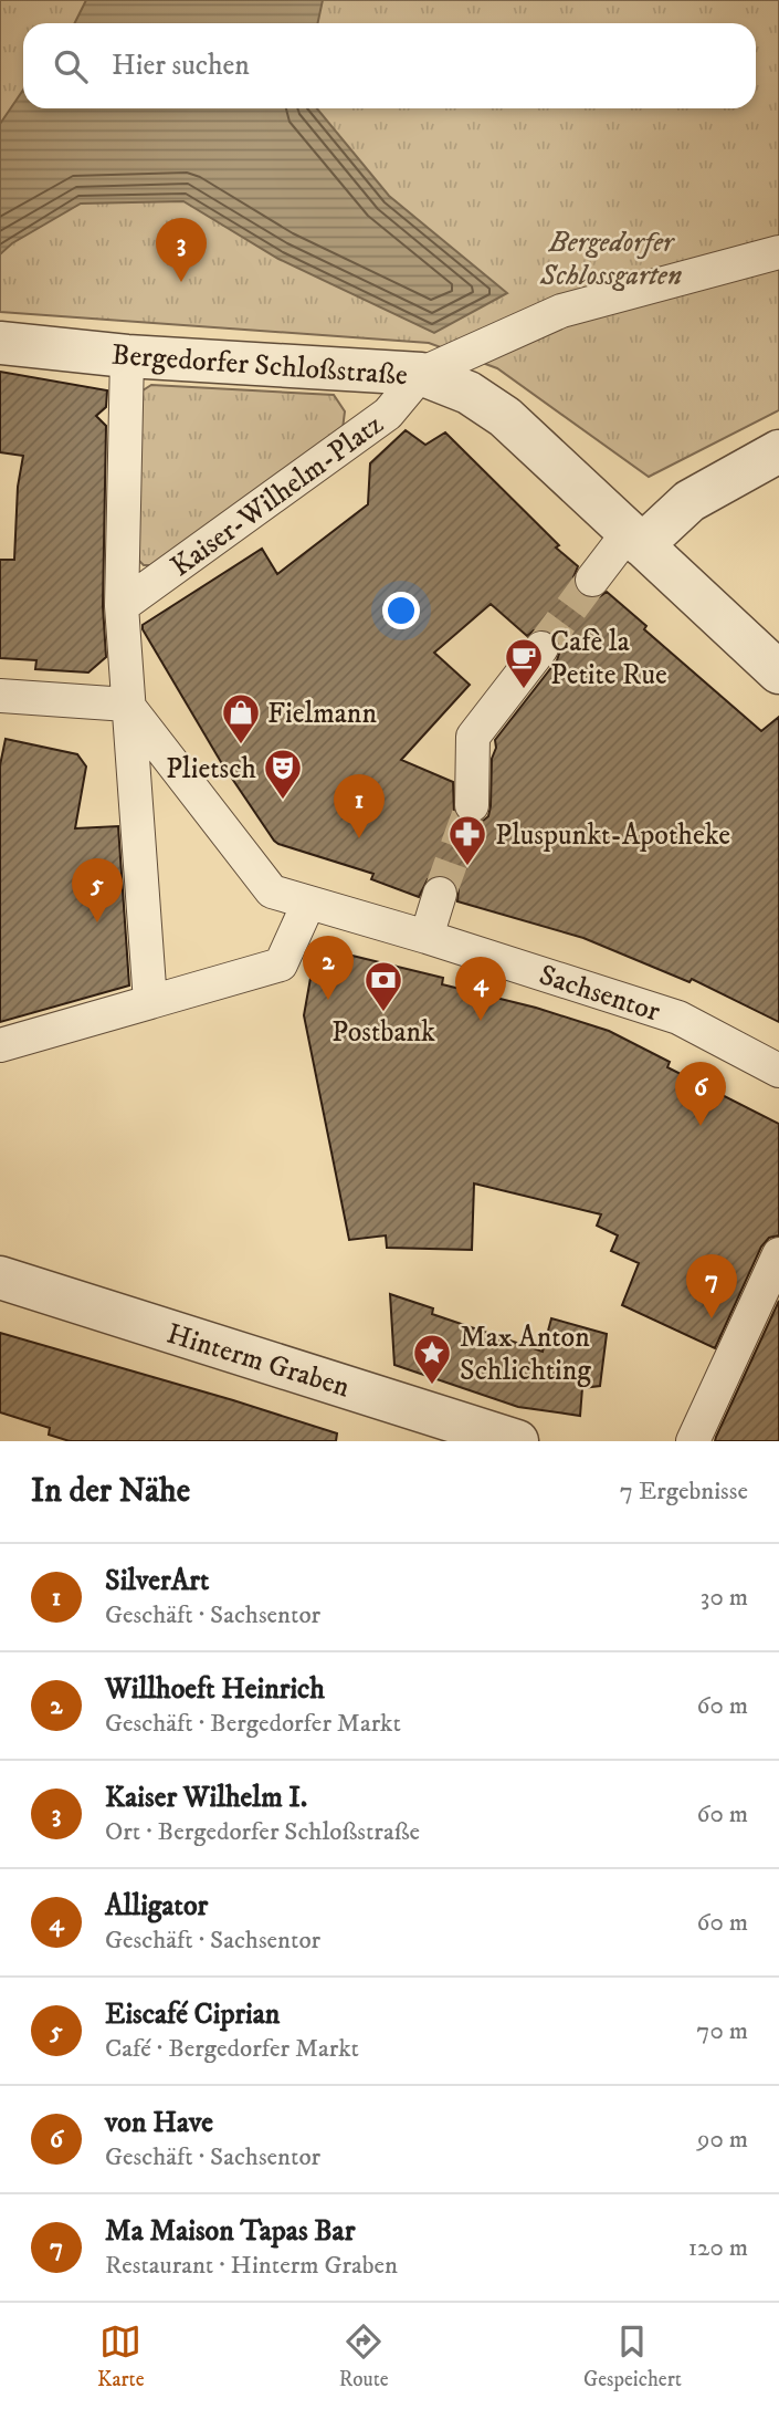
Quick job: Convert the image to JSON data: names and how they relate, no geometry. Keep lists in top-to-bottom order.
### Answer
{
  "streets": {
    "street": [
      "Bergedorfer Schloßstraße",
      "Kaiser-Wilhelm-Platz",
      "Sachsentor",
      "Hinterm Graben"
    ]
  },
  "crossings": [
    ["Bergedorfer Schloßstraße", "Kaiser-Wilhelm-Platz"],
    ["Kaiser-Wilhelm-Platz", "Sachsentor"]
  ],
  "parks": ["Bergedorfer Schlossgarten"],
  "places": {
    "cafe": ["Cafè la Petite Rue"],
    "shop": ["Fielmann"],
    "theatre": ["Plietsch"],
    "pharmacy": ["Pluspunkt-Apotheke"],
    "bank": ["Postbank"],
    "place": ["Max Anton Schlichting"]
  },
  "page": {
    "search": "Hier suchen",
    "pins": [
      "3",
      "1",
      "5",
      "2",
      "4",
      "6",
      "7"
    ],
    "heading": ["In der Nähe", "7 Ergebnisse"],
    "list": [
      {
        "mark": "1",
        "name": "SilverArt",
        "note": "Geschäft · Sachsentor",
        "value": "30 m"
      },
      {
        "mark": "2",
        "name": "Willhoeft Heinrich",
        "note": "Geschäft · Bergedorfer Markt",
        "value": "60 m"
      },
      {
        "mark": "3",
        "name": "Kaiser Wilhelm I.",
        "note": "Ort · Bergedorfer Schloßstraße",
        "value": "60 m"
      },
      {
        "mark": "4",
        "name": "Alligator",
        "note": "Geschäft · Sachsentor",
        "value": "60 m"
      },
      {
        "mark": "5",
        "name": "Eiscafé Ciprian",
        "note": "Café · Bergedorfer Markt",
        "value": "70 m"
      },
      {
        "mark": "6",
        "name": "von Have",
        "note": "Geschäft · Sachsentor",
        "value": "90 m"
      },
      {
        "mark": "7",
        "name": "Ma Maison Tapas Bar",
        "note": "Restaurant · Hinterm Graben",
        "value": "120 m"
      }
    ],
    "nav": ["Karte", "Route", "Gespeichert"]
  }
}
